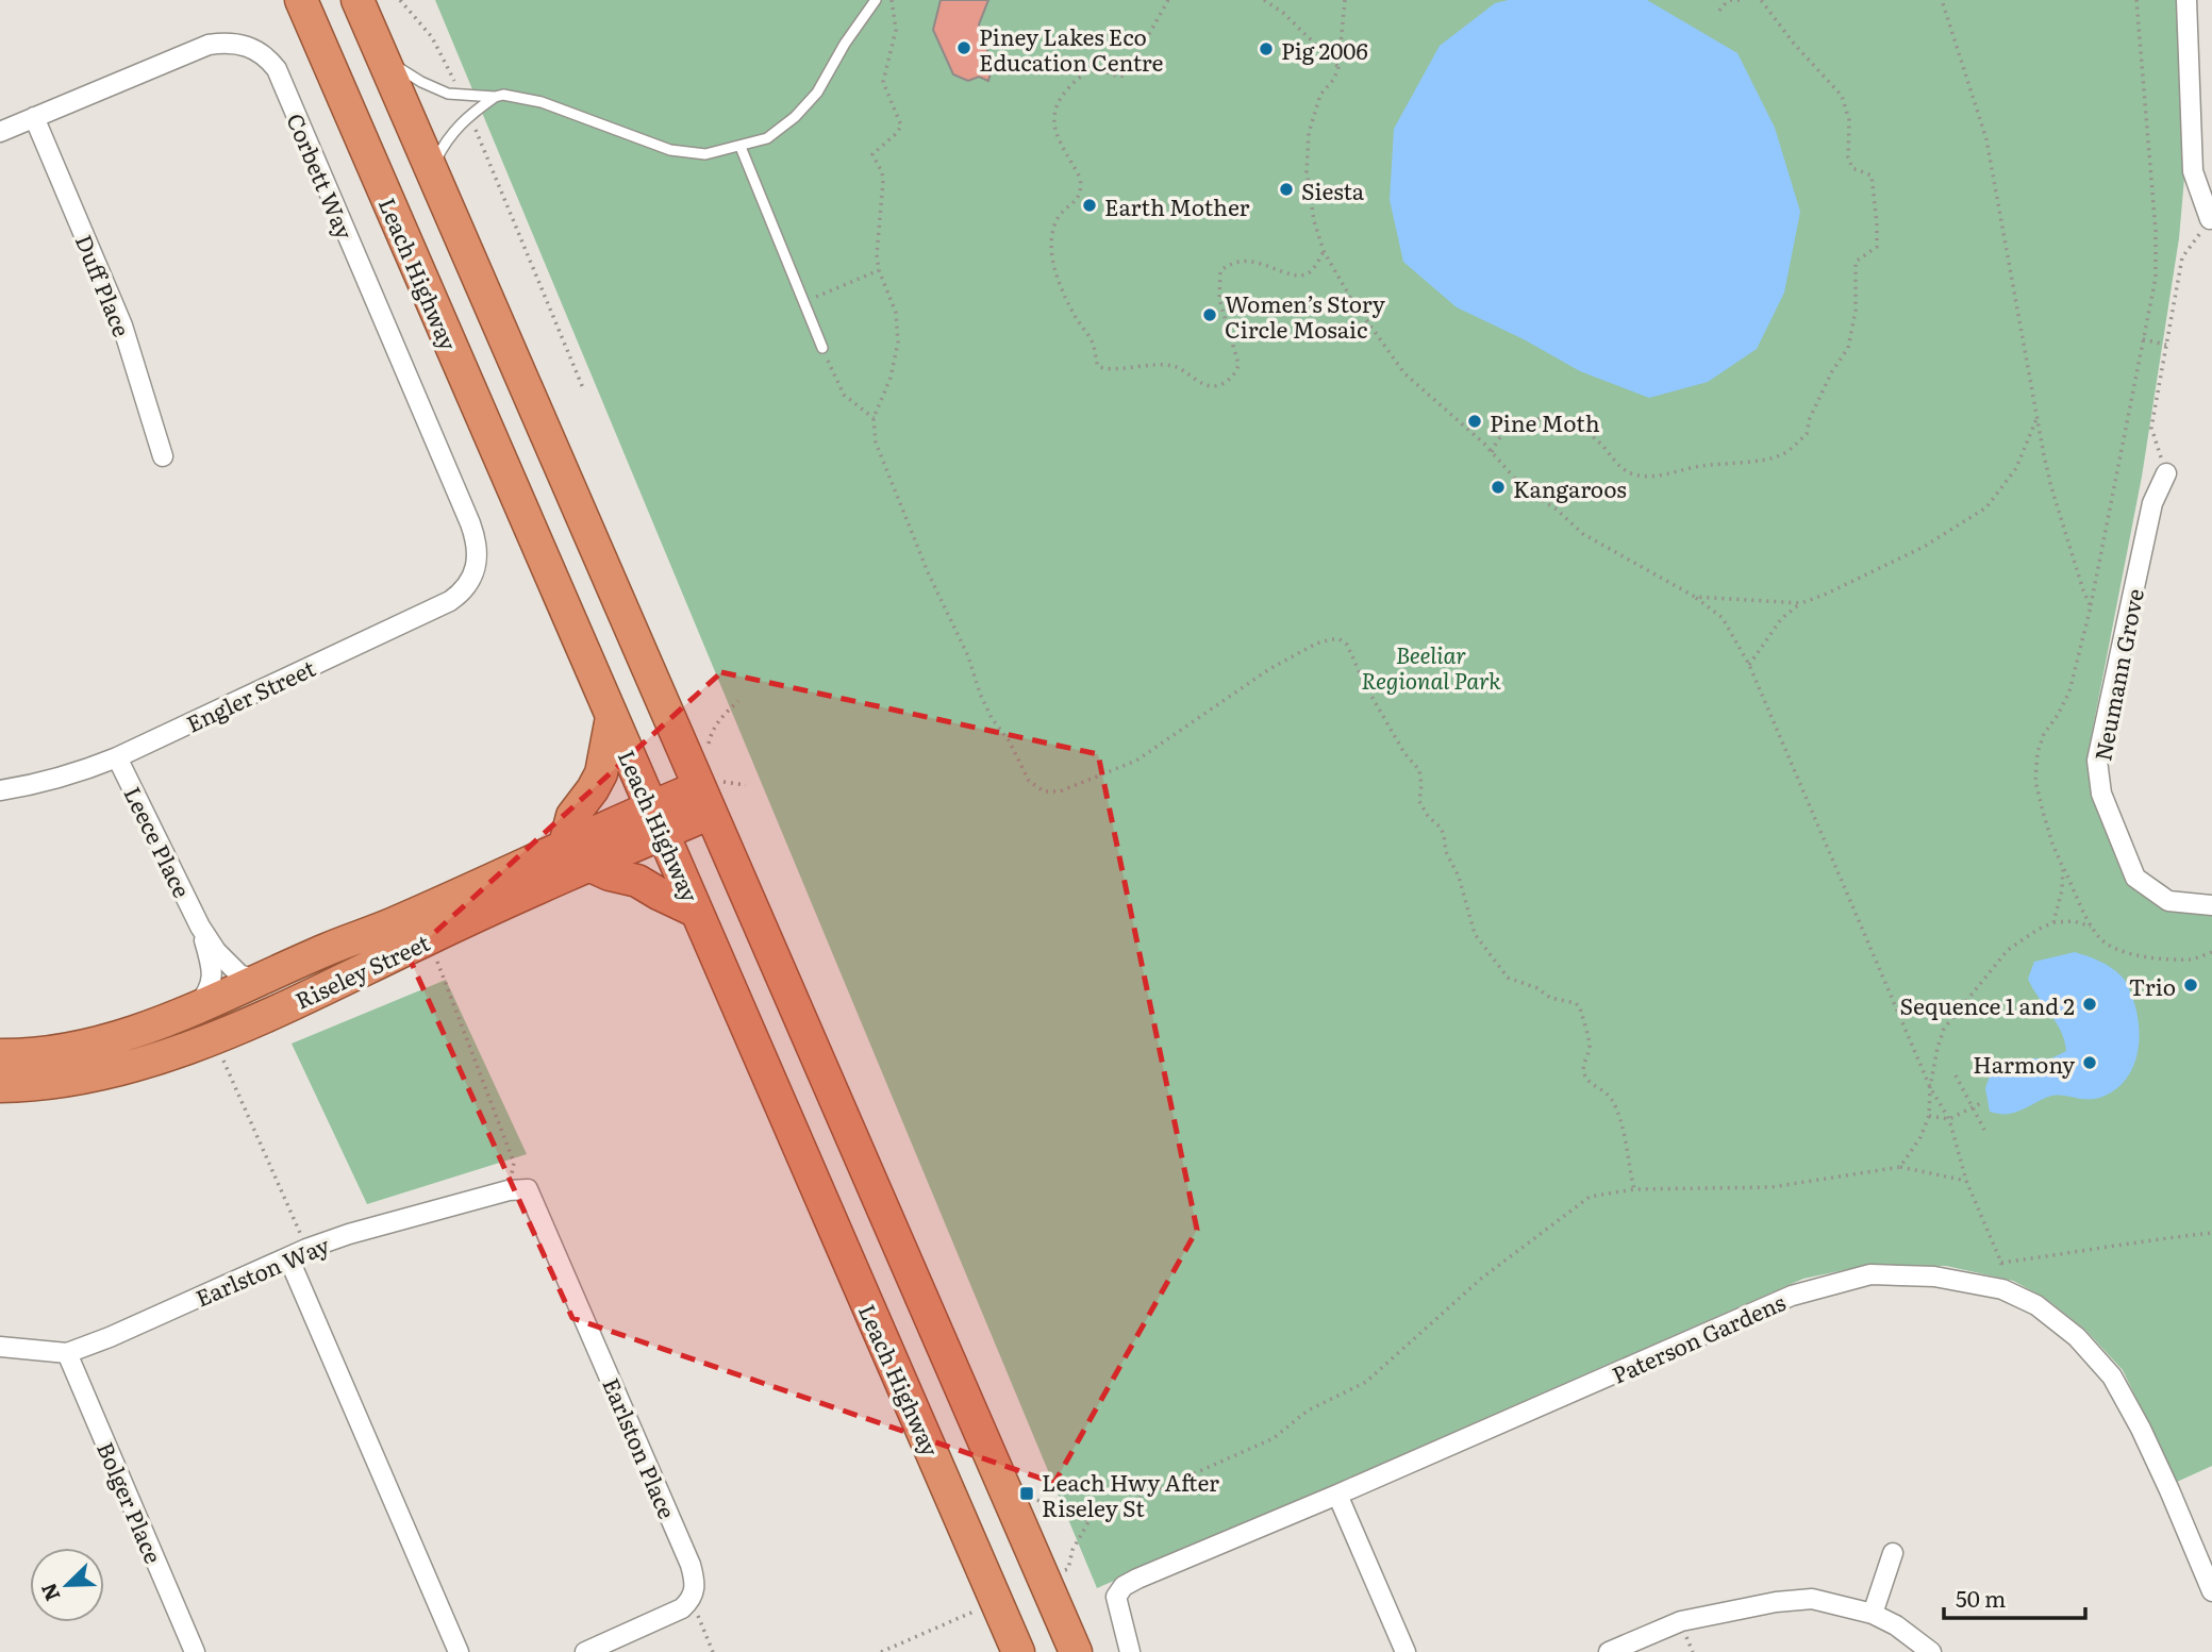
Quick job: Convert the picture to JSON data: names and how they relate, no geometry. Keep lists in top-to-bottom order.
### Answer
{
  "streets": {
    "highway": ["Leach Highway", "Riseley Street"],
    "street": [
      "Corbett Way",
      "Duff Place",
      "Neumann Grove",
      "Engler Street",
      "Leece Place",
      "Earlston Way",
      "Paterson Gardens",
      "Earlston Place",
      "Bolger Place"
    ]
  },
  "crossings": [
    ["Corbett Way", "Duff Place"],
    ["Corbett Way", "Engler Street"],
    ["Leach Highway", "Riseley Street"],
    ["Engler Street", "Leece Place"],
    ["Leece Place", "Riseley Street"],
    ["Earlston Way", "Earlston Place"],
    ["Earlston Way", "Bolger Place"]
  ],
  "parks": ["Beeliar Regional Park"],
  "places": {
    "other": [
      "Piney Lakes Eco Education Centre",
      "Pig 2006",
      "Siesta",
      "Earth Mother",
      "Women’s Story Circle Mosaic",
      "Pine Moth",
      "Kangaroos",
      "Trio",
      "Sequence 1 and 2",
      "Harmony"
    ],
    "transit": ["Leach Hwy After Riseley St"]
  },
  "scale_bar": "50 m",
  "north": "bottom left"
}
